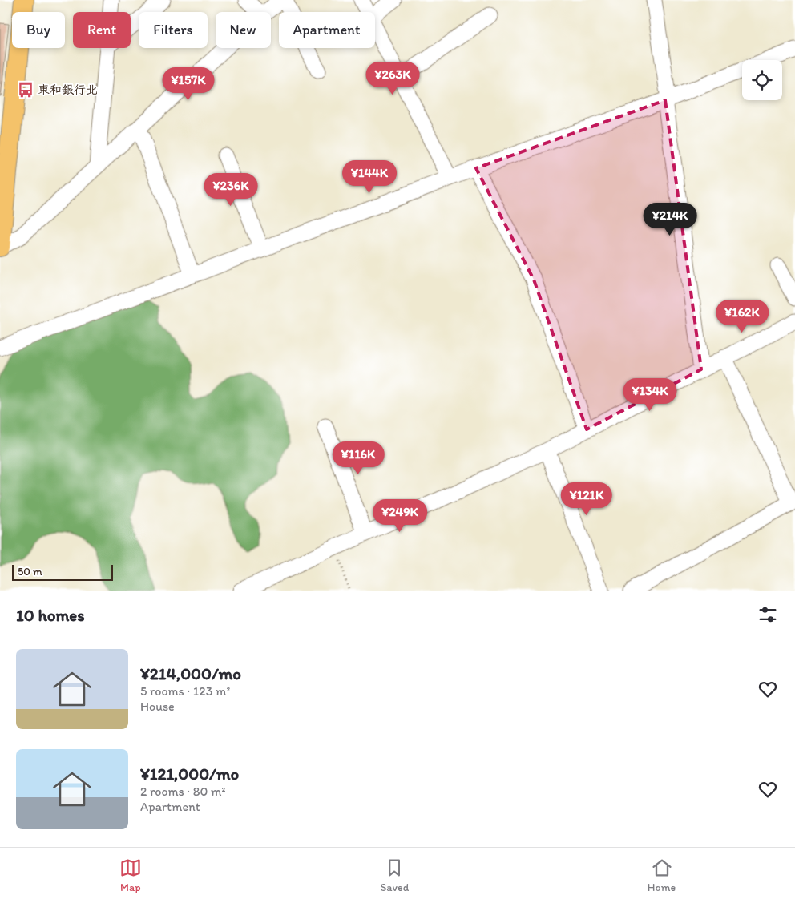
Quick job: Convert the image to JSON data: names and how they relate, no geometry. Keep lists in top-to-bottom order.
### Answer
{
  "places": {
    "bus stop": ["東和銀行北"]
  },
  "scale_bar": "50 m",
  "page": {
    "chip": [
      "Buy",
      "Rent",
      "Filters",
      "New",
      "Apartment"
    ],
    "price": [
      "¥263K",
      "¥157K",
      "¥144K",
      "¥236K",
      "¥214K",
      "¥162K",
      "¥134K",
      "¥116K",
      "¥121K",
      "¥249K"
    ],
    "scale": "50 m",
    "heading": "10 homes",
    "list": [
      {
        "name": "¥214,000/mo",
        "note": "5 rooms · 123 m² · House"
      },
      {
        "name": "¥121,000/mo",
        "note": "2 rooms · 80 m² · Apartment"
      }
    ],
    "tabs": ["Map", "Saved", "Home"]
  }
}
